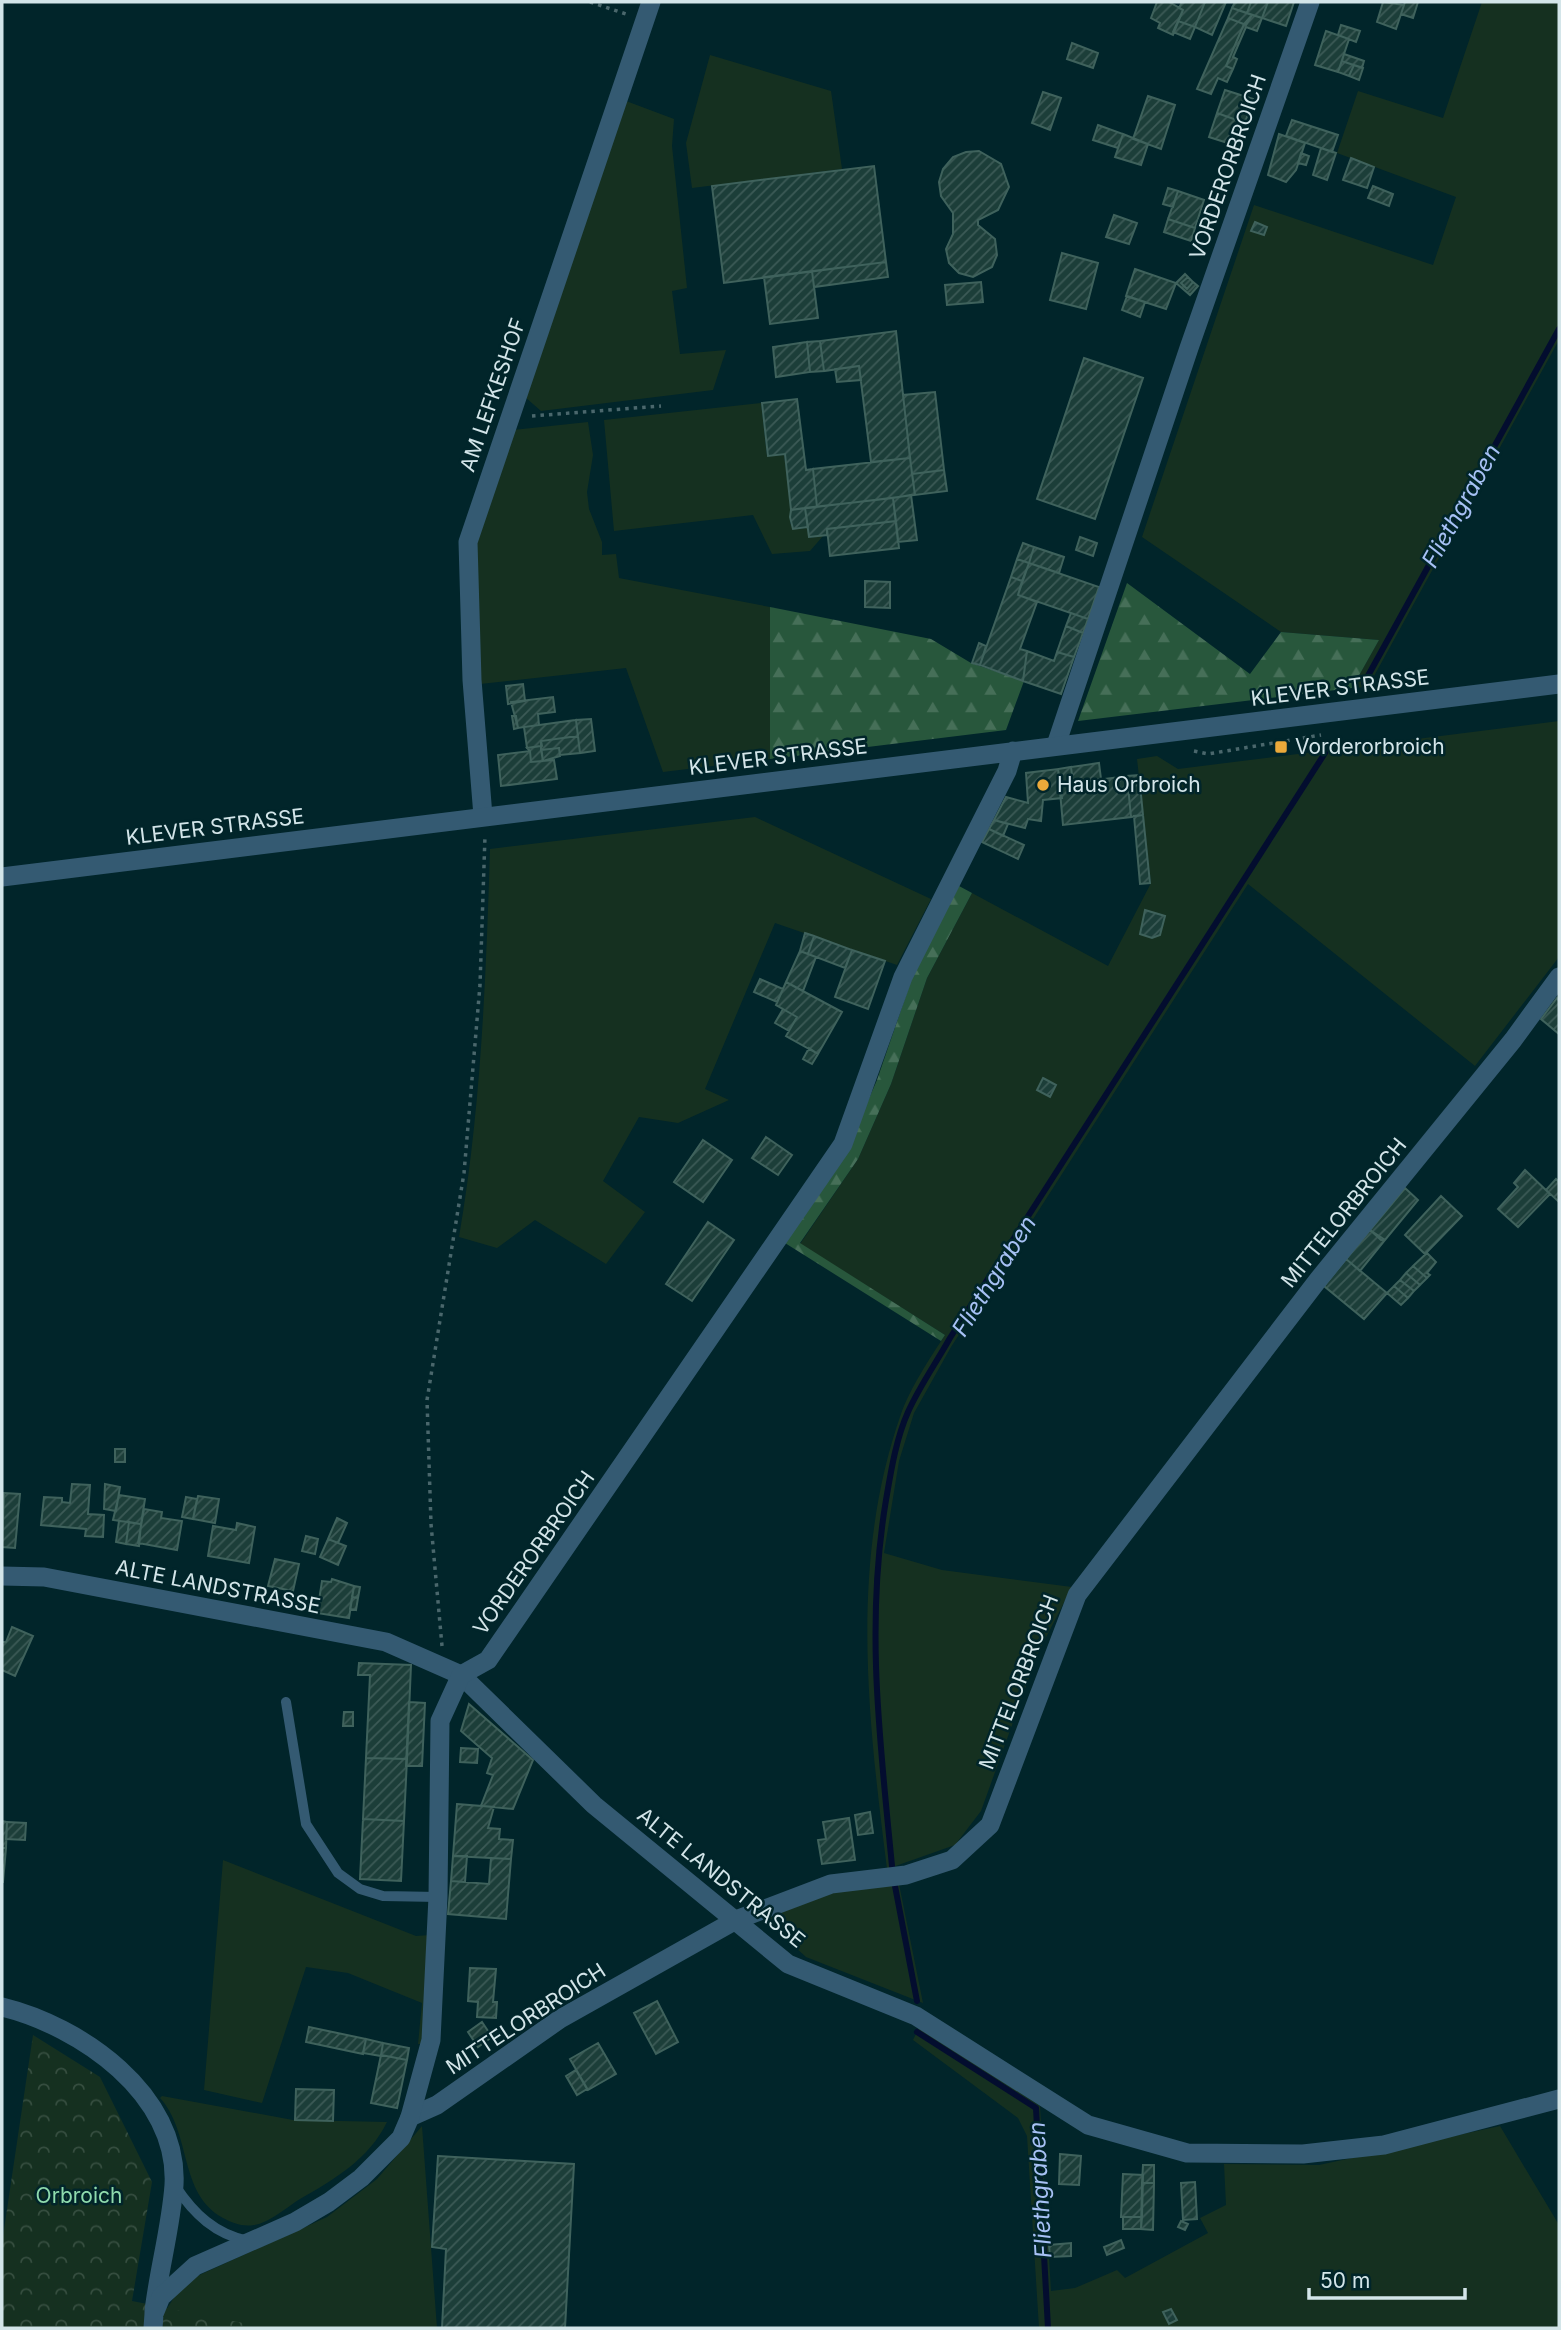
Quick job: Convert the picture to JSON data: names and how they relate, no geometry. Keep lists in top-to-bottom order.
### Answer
{
  "streets": {
    "street": [
      "VORDERORBROICH",
      "AM LEFKESHOF",
      "KLEVER STRASSE",
      "MITTELORBROICH",
      "ALTE LANDSTRASSE"
    ]
  },
  "crossings": [
    ["VORDERORBROICH", "KLEVER STRASSE"],
    ["VORDERORBROICH", "ALTE LANDSTRASSE"],
    ["AM LEFKESHOF", "KLEVER STRASSE"],
    ["MITTELORBROICH", "ALTE LANDSTRASSE"]
  ],
  "water": ["Fliethgraben"],
  "parks": ["Orbroich"],
  "places": {
    "transit": ["Vorderorbroich"],
    "other": ["Haus Orbroich"]
  },
  "scale_bar": "50 m"
}
